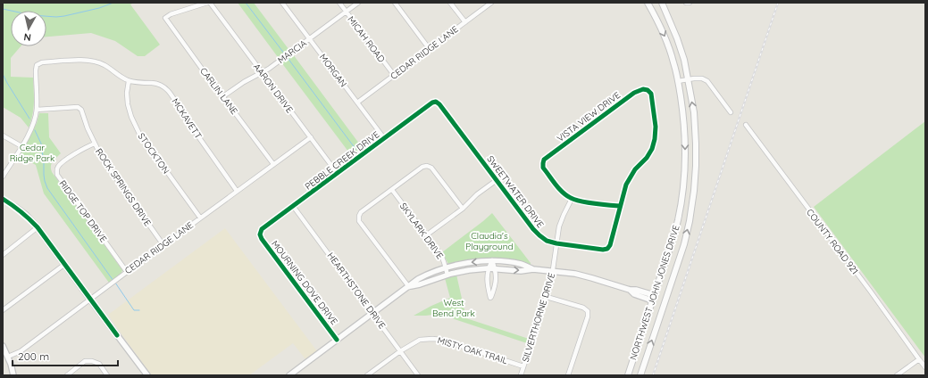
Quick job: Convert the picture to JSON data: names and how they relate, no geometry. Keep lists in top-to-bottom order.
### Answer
{
  "streets": {
    "main road": ["NORTHWEST JOHN JONES DRIVE"],
    "street": [
      "MICAH ROAD",
      "MARCIA",
      "CEDAR RIDGE LANE",
      "MORGAN",
      "AARON DRIVE",
      "CARLIN LANE",
      "VISTA VIEW DRIVE",
      "MCKAVETT",
      "STOCKTON",
      "PEBBLE CREEK DRIVE",
      "ROCK SPRINGS DRIVE",
      "SWEETWATER DRIVE",
      "RIDGE TOP DRIVE",
      "SKYLARK DRIVE",
      "COUNTY ROAD 921",
      "MOURNING DOVE DRIVE",
      "HEARTHSTONE DRIVE",
      "SILVERTHORNE DRIVE",
      "MISTY OAK TRAIL"
    ]
  },
  "crossings": [
    ["MICAH ROAD", "MARCIA"],
    ["MICAH ROAD", "CEDAR RIDGE LANE"],
    ["MARCIA", "MORGAN"],
    ["MARCIA", "AARON DRIVE"],
    ["MARCIA", "CARLIN LANE"],
    ["CEDAR RIDGE LANE", "MORGAN"],
    ["CEDAR RIDGE LANE", "AARON DRIVE"],
    ["CEDAR RIDGE LANE", "CARLIN LANE"],
    ["CEDAR RIDGE LANE", "MCKAVETT"],
    ["CEDAR RIDGE LANE", "STOCKTON"],
    ["CEDAR RIDGE LANE", "ROCK SPRINGS DRIVE"],
    ["CEDAR RIDGE LANE", "RIDGE TOP DRIVE"],
    ["MORGAN", "PEBBLE CREEK DRIVE"],
    ["AARON DRIVE", "PEBBLE CREEK DRIVE"],
    ["VISTA VIEW DRIVE", "SWEETWATER DRIVE"],
    ["VISTA VIEW DRIVE", "SILVERTHORNE DRIVE"],
    ["MCKAVETT", "STOCKTON"],
    ["MCKAVETT", "ROCK SPRINGS DRIVE"],
    ["PEBBLE CREEK DRIVE", "SWEETWATER DRIVE"],
    ["PEBBLE CREEK DRIVE", "MOURNING DOVE DRIVE"],
    ["PEBBLE CREEK DRIVE", "HEARTHSTONE DRIVE"],
    ["ROCK SPRINGS DRIVE", "RIDGE TOP DRIVE"],
    ["SWEETWATER DRIVE", "SILVERTHORNE DRIVE"],
    ["HEARTHSTONE DRIVE", "MISTY OAK TRAIL"],
    ["SILVERTHORNE DRIVE", "MISTY OAK TRAIL"]
  ],
  "parks": ["Cedar Ridge Park", "Claudia's Playground", "West Bend Park"],
  "scale_bar": "200 m",
  "north": "bottom"
}
